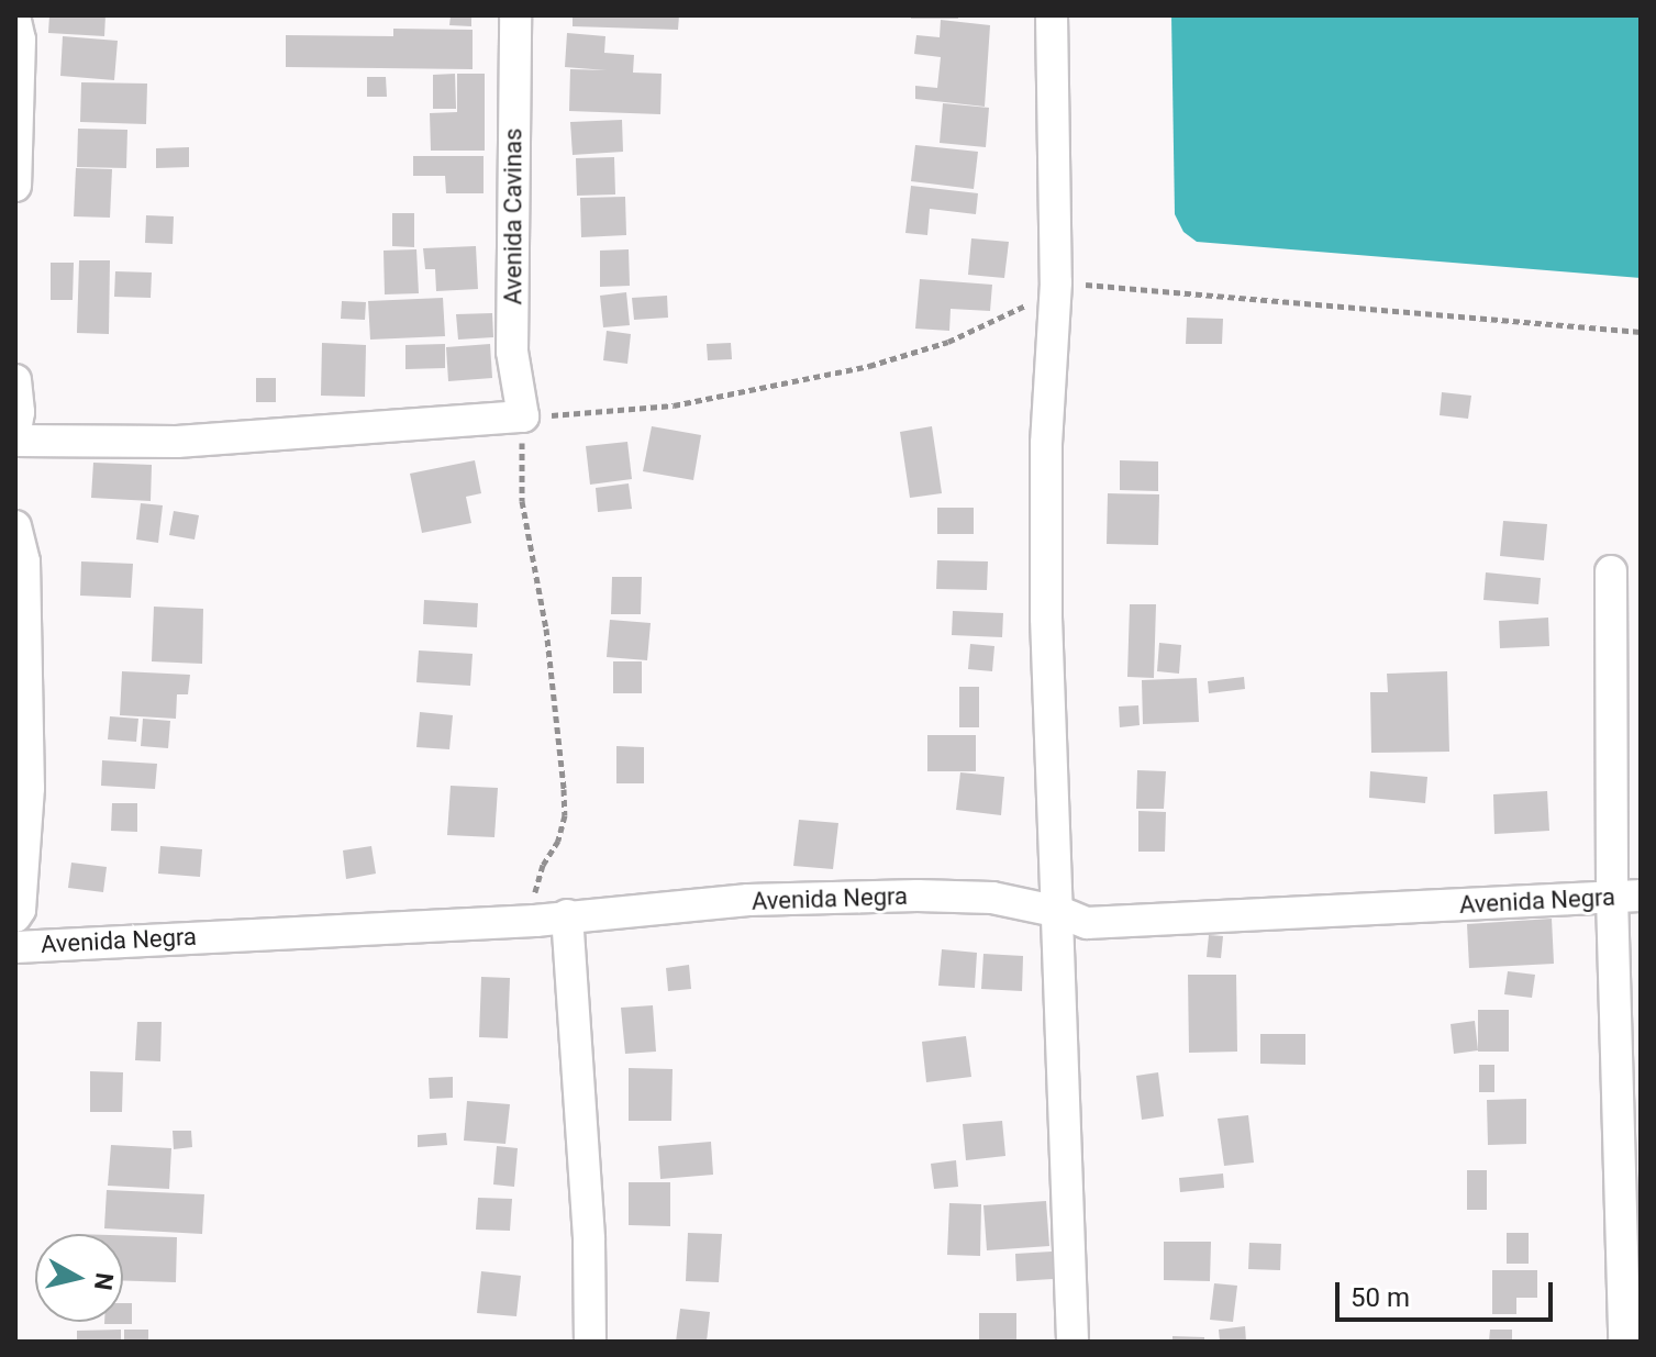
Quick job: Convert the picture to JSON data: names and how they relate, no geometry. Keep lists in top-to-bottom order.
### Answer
{
  "streets": {
    "street": ["Avenida Cavinas", "Avenida Negra"]
  },
  "scale_bar": "50 m",
  "north": "right"
}
